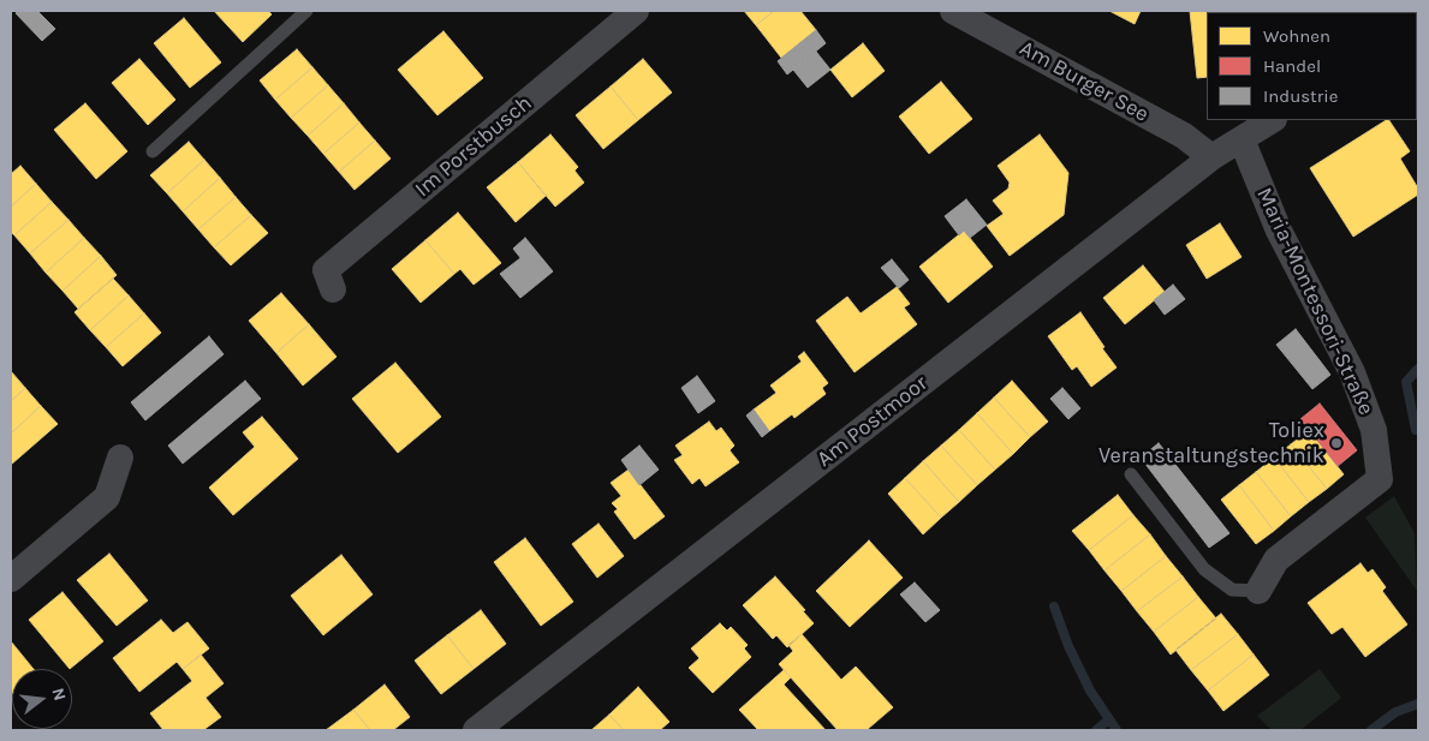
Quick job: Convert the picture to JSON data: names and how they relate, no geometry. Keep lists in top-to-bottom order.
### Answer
{
  "streets": {
    "street": [
      "Am Burger See",
      "Im Porstbusch",
      "Maria-Montessori-Straße",
      "Am Postmoor"
    ]
  },
  "crossings": [
    ["Am Burger See", "Am Postmoor"],
    ["Maria-Montessori-Straße", "Am Postmoor"]
  ],
  "places": ["Toliex Veranstaltungstechnik"],
  "legend": ["Wohnen", "Handel", "Industrie"],
  "north": "right"
}
